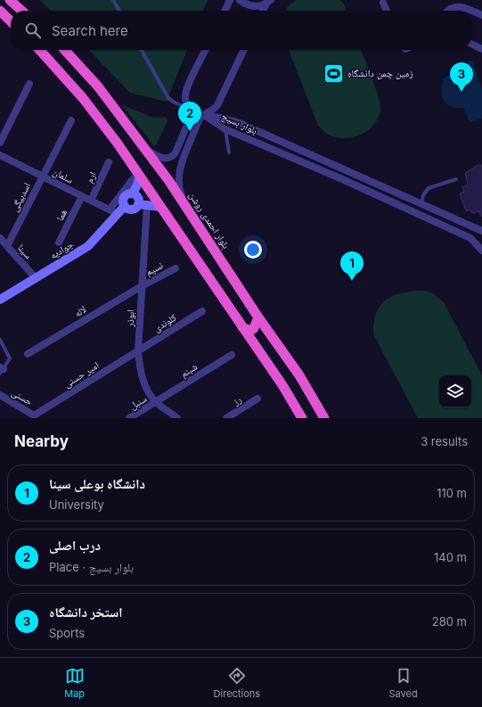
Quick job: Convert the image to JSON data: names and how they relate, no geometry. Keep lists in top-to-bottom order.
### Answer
{
  "streets": {
    "highway": ["بلوار احمدی روشن"],
    "main road": ["جوادیه"],
    "street": [
      "بلوار بسیج",
      "سلمان",
      "ارم",
      "اسدبیگی",
      "هما",
      "سینا",
      "نسیم",
      "لاله",
      "ابوذر",
      "کلوندی",
      "شبنم",
      "امیر حسنی",
      "حسنی",
      "رز",
      "سنبل"
    ]
  },
  "crossings": [
    ["سلمان", "ارم"],
    ["سلمان", "اسدبیگی"],
    ["سلمان", "هما"],
    ["سلمان", "جوادیه"],
    ["اسدبیگی", "سینا"],
    ["جوادیه", "سینا"],
    ["جوادیه", "ابوذر"],
    ["نسیم", "لاله"],
    ["نسیم", "ابوذر"],
    ["لاله", "ابوذر"],
    ["ابوذر", "کلوندی"],
    ["ابوذر", "شبنم"],
    ["ابوذر", "امیر حسنی"],
    ["ابوذر", "سنبل"],
    ["کلوندی", "امیر حسنی"],
    ["شبنم", "سنبل"],
    ["امیر حسنی", "حسنی"]
  ],
  "places": {
    "sports": ["زمین چمن دانشگاه"]
  },
  "page": {
    "search": "Search here",
    "pins": ["3", "2", "1"],
    "heading": ["Nearby", "3 results"],
    "list": [
      {
        "mark": "1",
        "name": "دانشگاه بوعلی سینا",
        "note": "University",
        "value": "110 m"
      },
      {
        "mark": "2",
        "name": "درب اصلی",
        "note": "Place · بلوار بسیج",
        "value": "140 m"
      },
      {
        "mark": "3",
        "name": "استخر دانشگاه",
        "note": "Sports",
        "value": "280 m"
      }
    ],
    "nav": ["Map", "Directions", "Saved"]
  }
}
